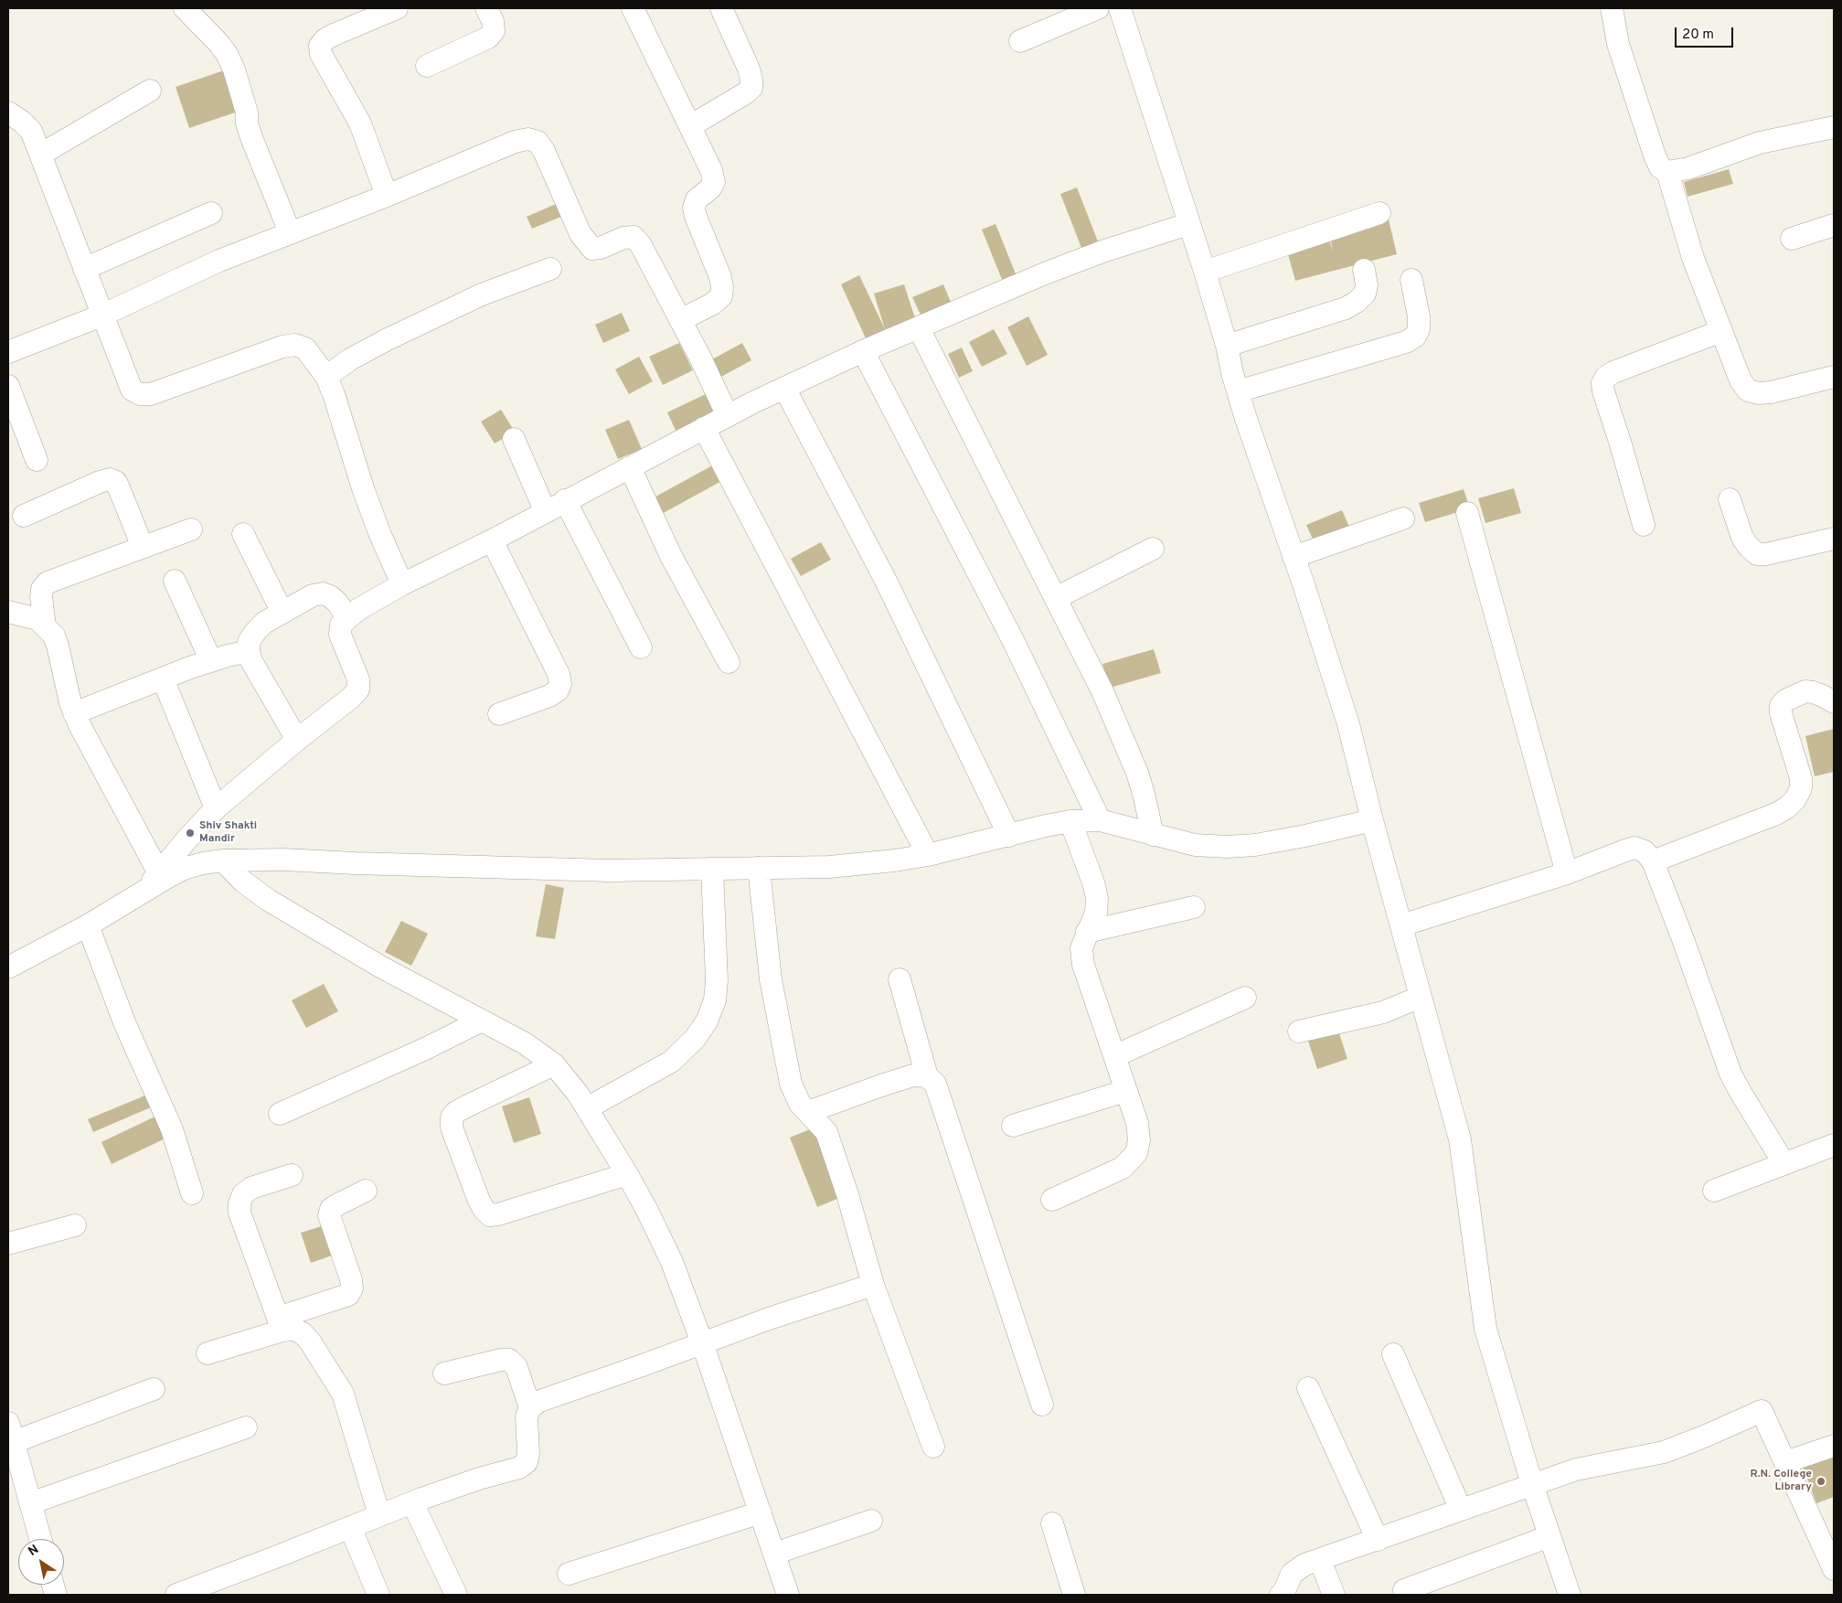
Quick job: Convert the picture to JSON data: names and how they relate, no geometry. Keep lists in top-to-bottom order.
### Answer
{
  "places": ["Shiv Shakti Mandir", "R.N. College Library"],
  "scale_bar": "20 m",
  "north": "top left"
}
